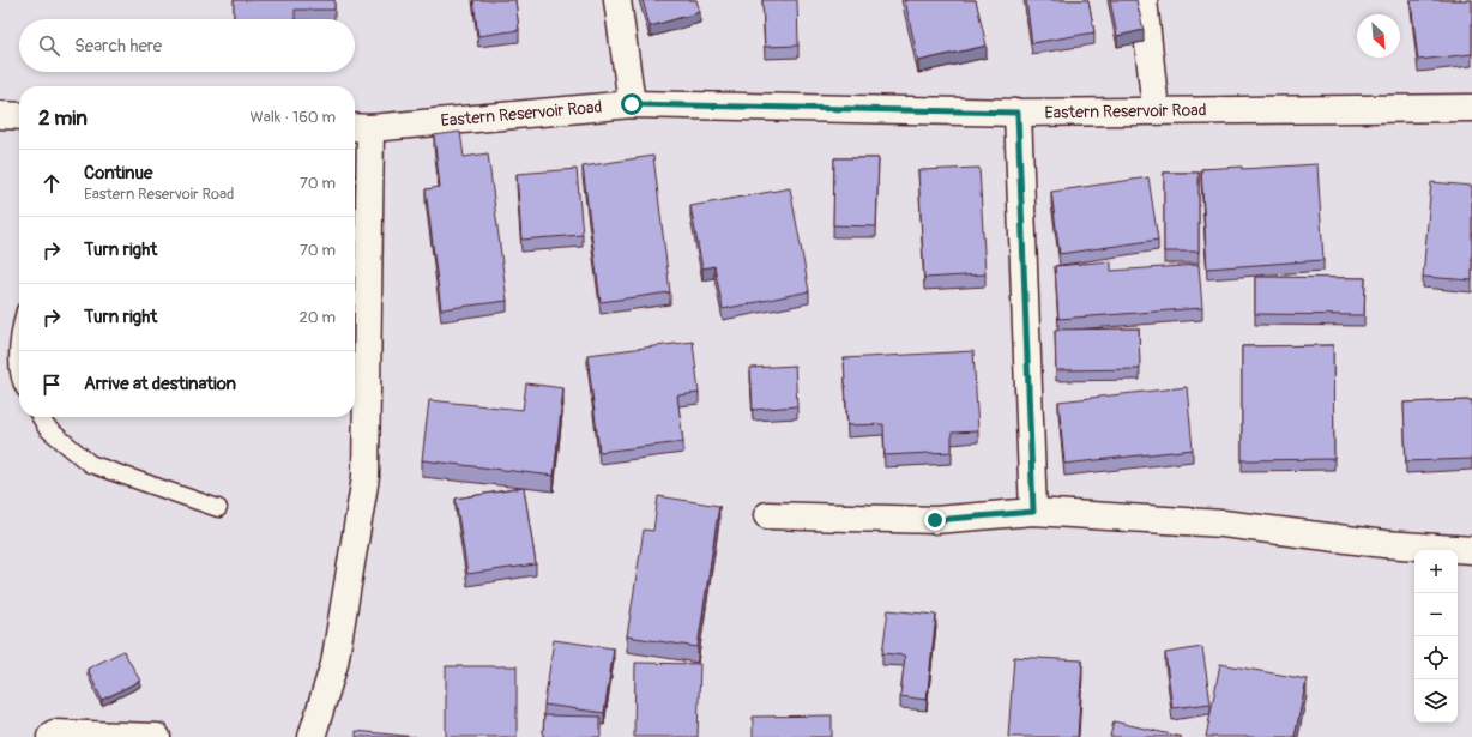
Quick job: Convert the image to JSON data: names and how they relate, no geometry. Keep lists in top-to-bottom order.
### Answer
{
  "streets": {
    "street": ["Eastern Reservoir Road"]
  },
  "north": "bottom right",
  "page": {
    "search": "Search here",
    "heading": ["2 min", "Walk · 160 m"],
    "list": [
      ["Continue", "Eastern Reservoir Road", "70 m"],
      ["Turn right", "70 m"],
      ["Turn right", "20 m"],
      "Arrive at destination"
    ],
    "map_buttons": ["+", "−"]
  }
}
